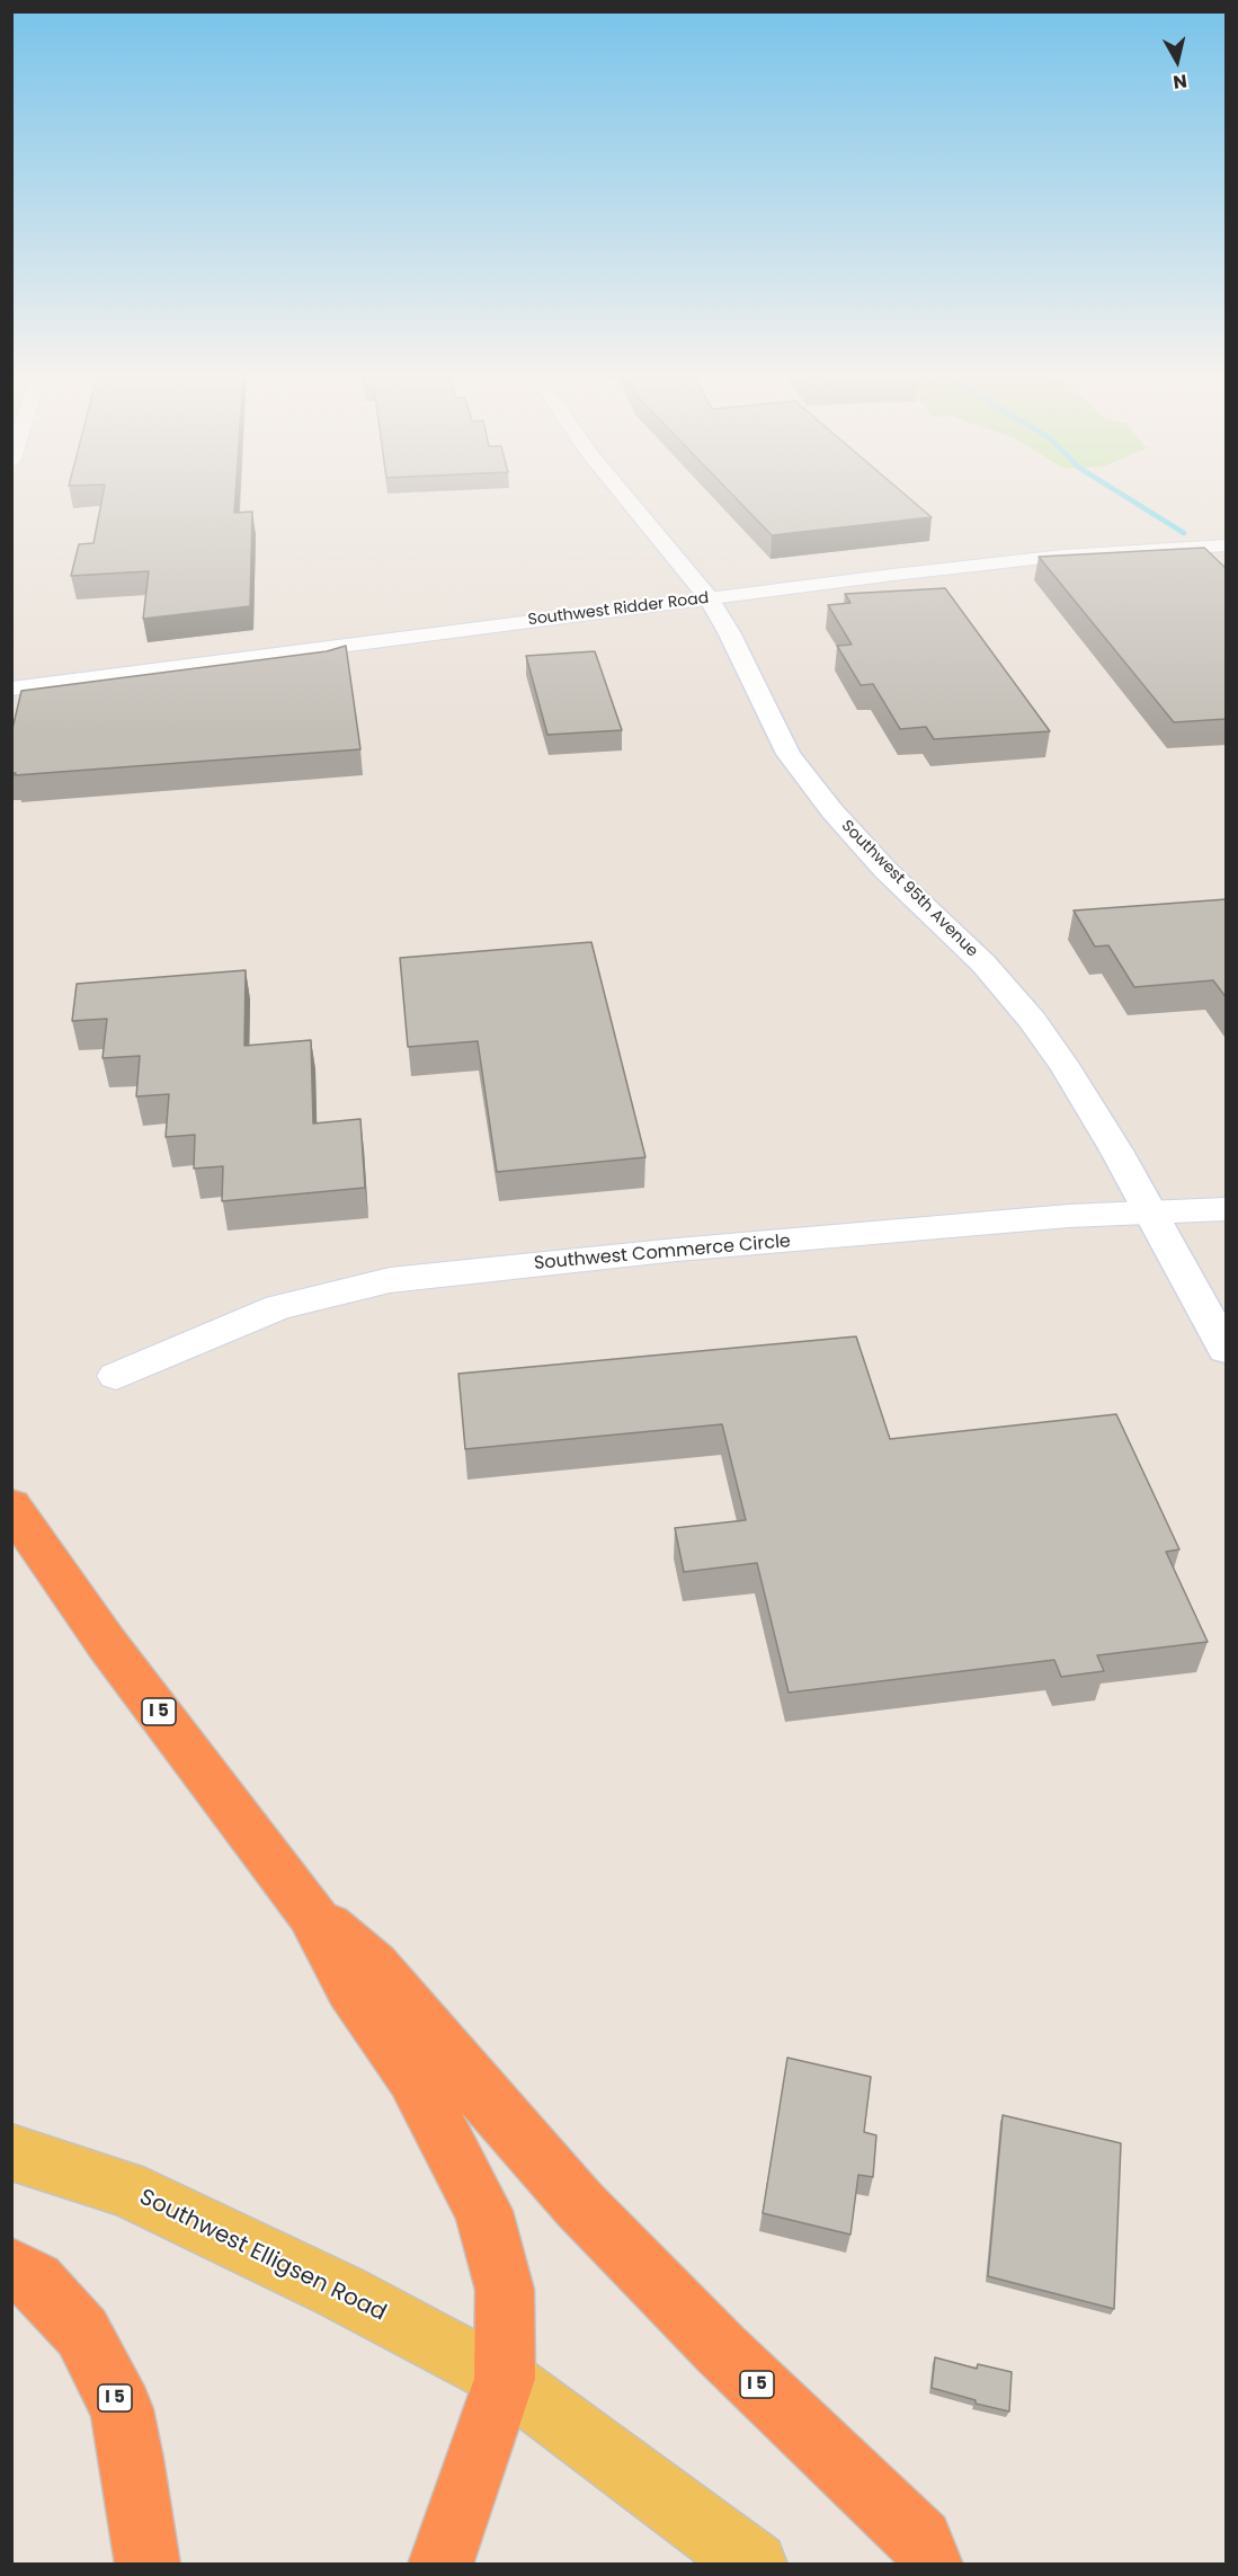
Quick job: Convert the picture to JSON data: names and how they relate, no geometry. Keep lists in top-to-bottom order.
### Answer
{
  "streets": {
    "highway": ["I 5"],
    "main road": ["Southwest 95th Avenue", "Southwest Elligsen Road"],
    "street": ["Southwest Ridder Road", "Southwest Commerce Circle"]
  },
  "crossings": [
    ["Southwest Ridder Road", "Southwest 95th Avenue"],
    ["Southwest 95th Avenue", "Southwest Commerce Circle"],
    ["I 5", "Southwest Elligsen Road"]
  ],
  "north": "bottom"
}
